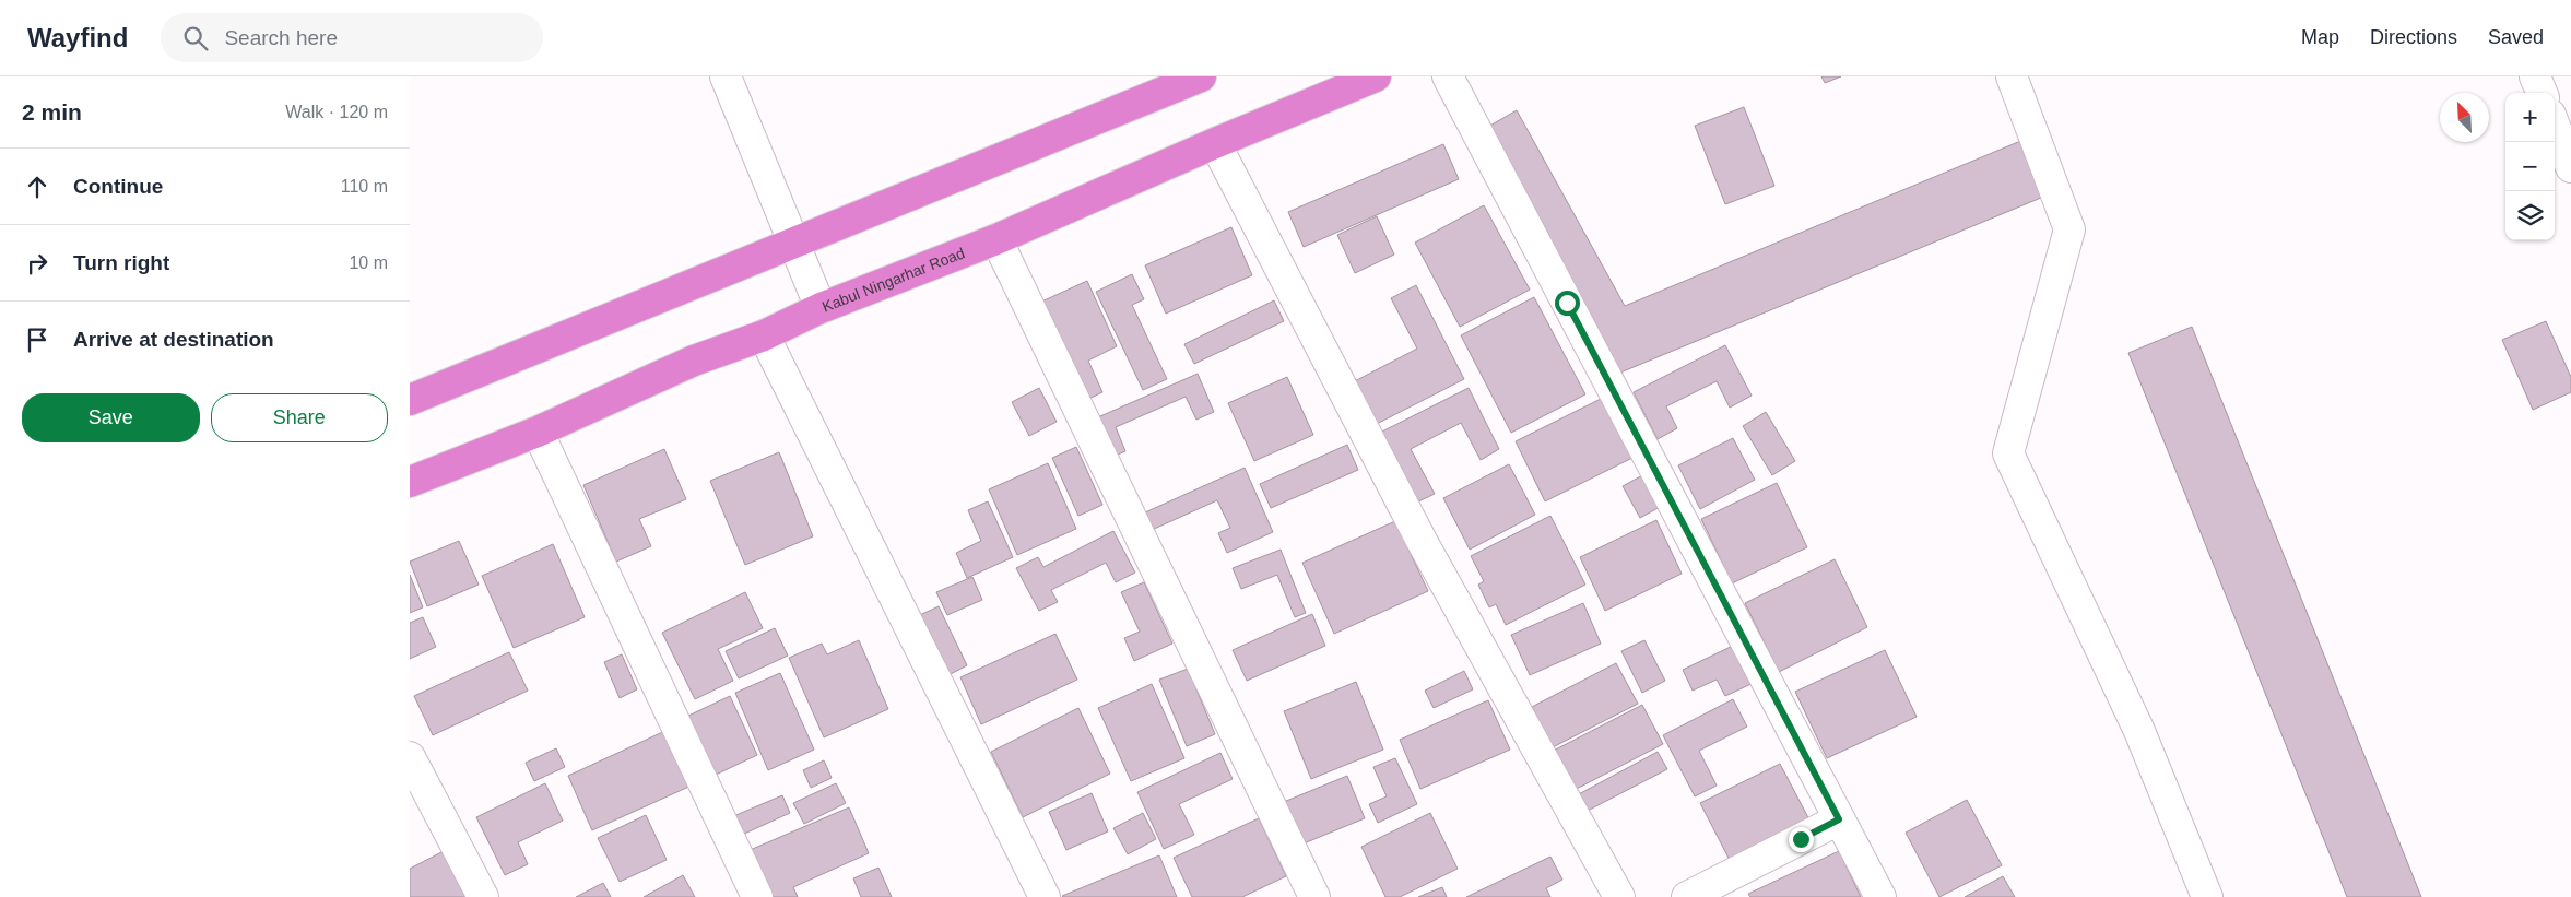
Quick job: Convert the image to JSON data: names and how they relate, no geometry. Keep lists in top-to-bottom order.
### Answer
{
  "streets": {
    "highway": ["Kabul Ningarhar Road"]
  },
  "north": "top left",
  "page": {
    "header": "Wayfind",
    "search": "Search here",
    "nav": ["Map", "Directions", "Saved"],
    "heading": ["2 min", "Walk · 120 m"],
    "map_buttons": ["+", "−"],
    "list": [
      ["Continue", "110 m"],
      ["Turn right", "10 m"],
      "Arrive at destination"
    ],
    "buttons": ["Save", "Share"]
  }
}
